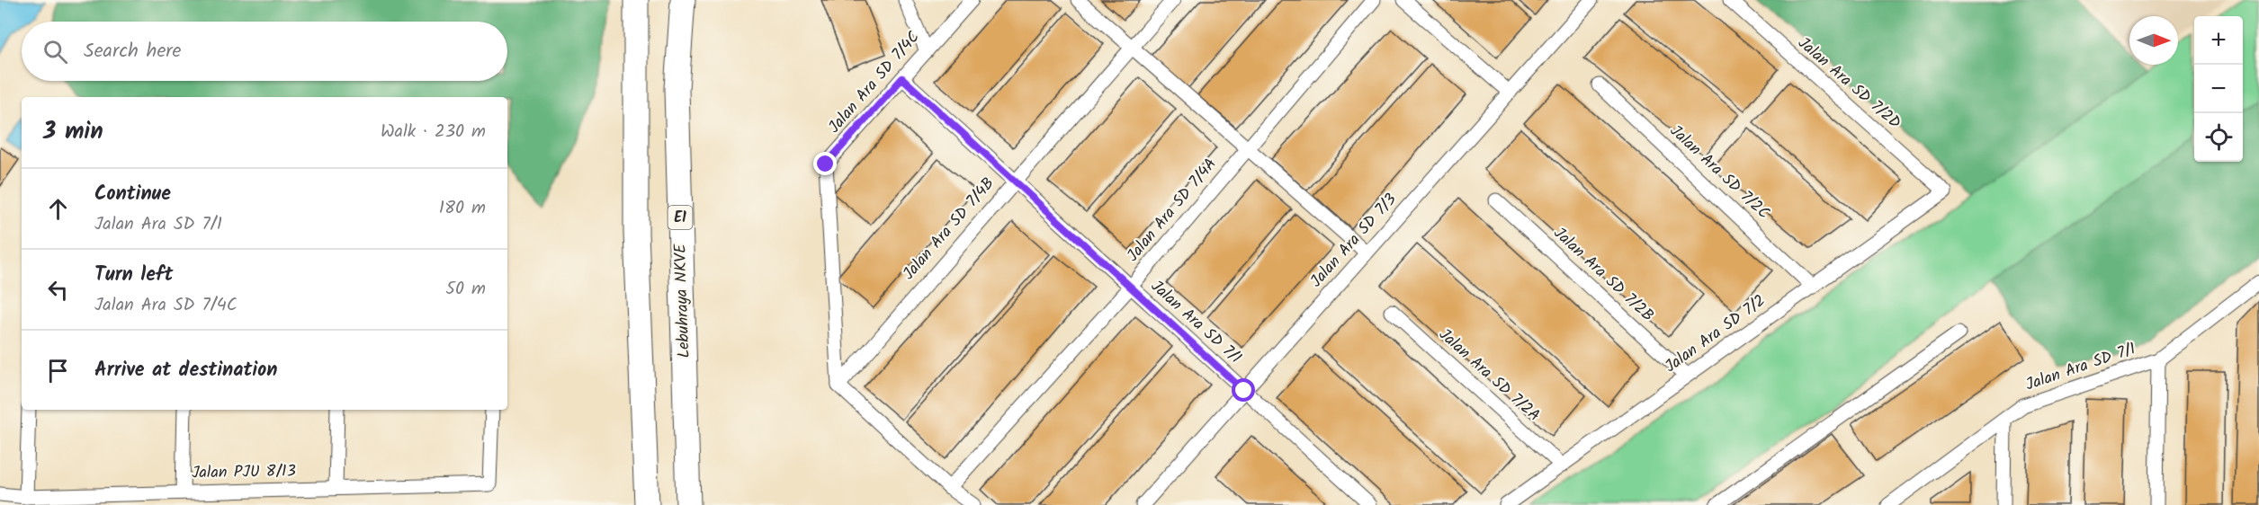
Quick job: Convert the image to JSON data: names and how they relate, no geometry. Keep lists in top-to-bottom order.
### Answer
{
  "streets": {
    "highway": ["E1", "Lebuhraya NKVE"],
    "street": [
      "Jalan Ara SD 7/4C",
      "Jalan Ara SD 7/2D",
      "Jalan Ara SD 7/2C",
      "Jalan Ara SD 7/4A",
      "Jalan Ara SD 7/4B",
      "Jalan Ara SD 7/3",
      "Jalan Ara SD 7/2B",
      "Jalan Ara SD 7/1",
      "Jalan Ara SD 7/2",
      "Jalan Ara SD 7/2A",
      "Jalan PJU 8/13"
    ]
  },
  "crossings": [
    ["Jalan Ara SD 7/4C", "Jalan Ara SD 7/4B"],
    ["Jalan Ara SD 7/4C", "Jalan Ara SD 7/1"],
    ["Jalan Ara SD 7/2D", "Jalan Ara SD 7/2"],
    ["Jalan Ara SD 7/2C", "Jalan Ara SD 7/2"],
    ["Jalan Ara SD 7/4A", "Jalan Ara SD 7/1"],
    ["Jalan Ara SD 7/4B", "Jalan Ara SD 7/1"],
    ["Jalan Ara SD 7/3", "Jalan Ara SD 7/1"],
    ["Jalan Ara SD 7/2B", "Jalan Ara SD 7/2"],
    ["Jalan Ara SD 7/2", "Jalan Ara SD 7/2A"]
  ],
  "north": "right",
  "page": {
    "map_buttons": ["+", "−"],
    "search": "Search here",
    "heading": ["3 min", "Walk · 230 m"],
    "list": [
      ["Continue", "Jalan Ara SD 7/1", "180 m"],
      ["Turn left", "Jalan Ara SD 7/4C", "50 m"],
      "Arrive at destination"
    ]
  }
}
